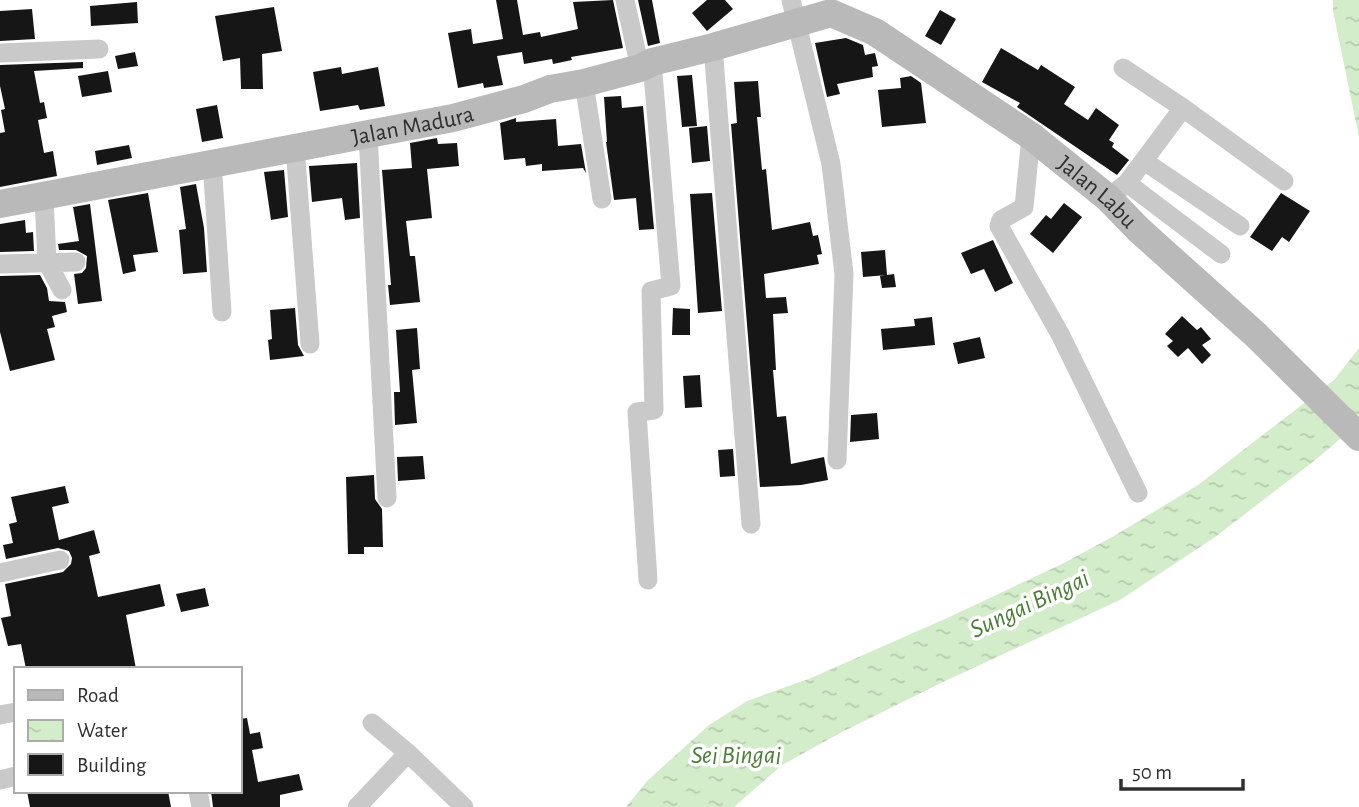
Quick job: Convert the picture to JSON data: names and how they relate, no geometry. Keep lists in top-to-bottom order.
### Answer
{
  "streets": {
    "street": ["Jalan Madura", "Jalan Labu"]
  },
  "crossings": [
    ["Jalan Madura", "Jalan Labu"]
  ],
  "water": ["Sungai Bingai", "Sei Bingai"],
  "legend": ["Road", "Water", "Building"],
  "scale_bar": "50 m"
}
